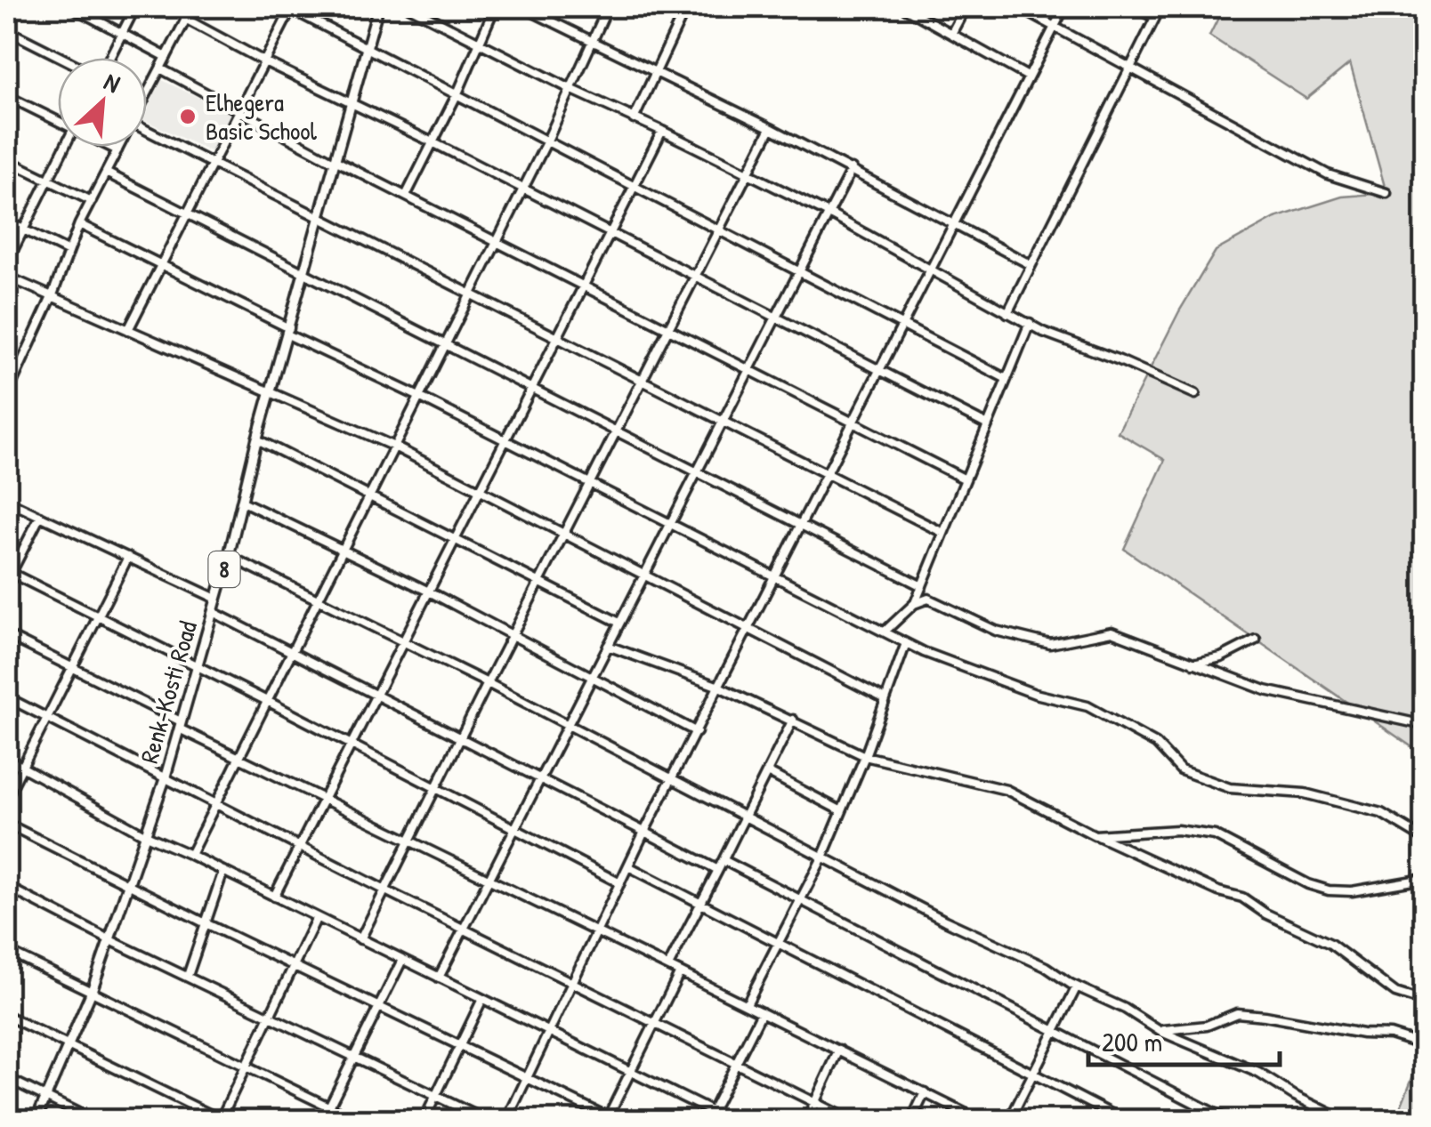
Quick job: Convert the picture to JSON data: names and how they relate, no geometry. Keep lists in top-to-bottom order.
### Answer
{
  "streets": {
    "main road": ["8", "Renk-Kosti Road"]
  },
  "places": ["Elhegera Basic School"],
  "scale_bar": "200 m",
  "north": "top right"
}
